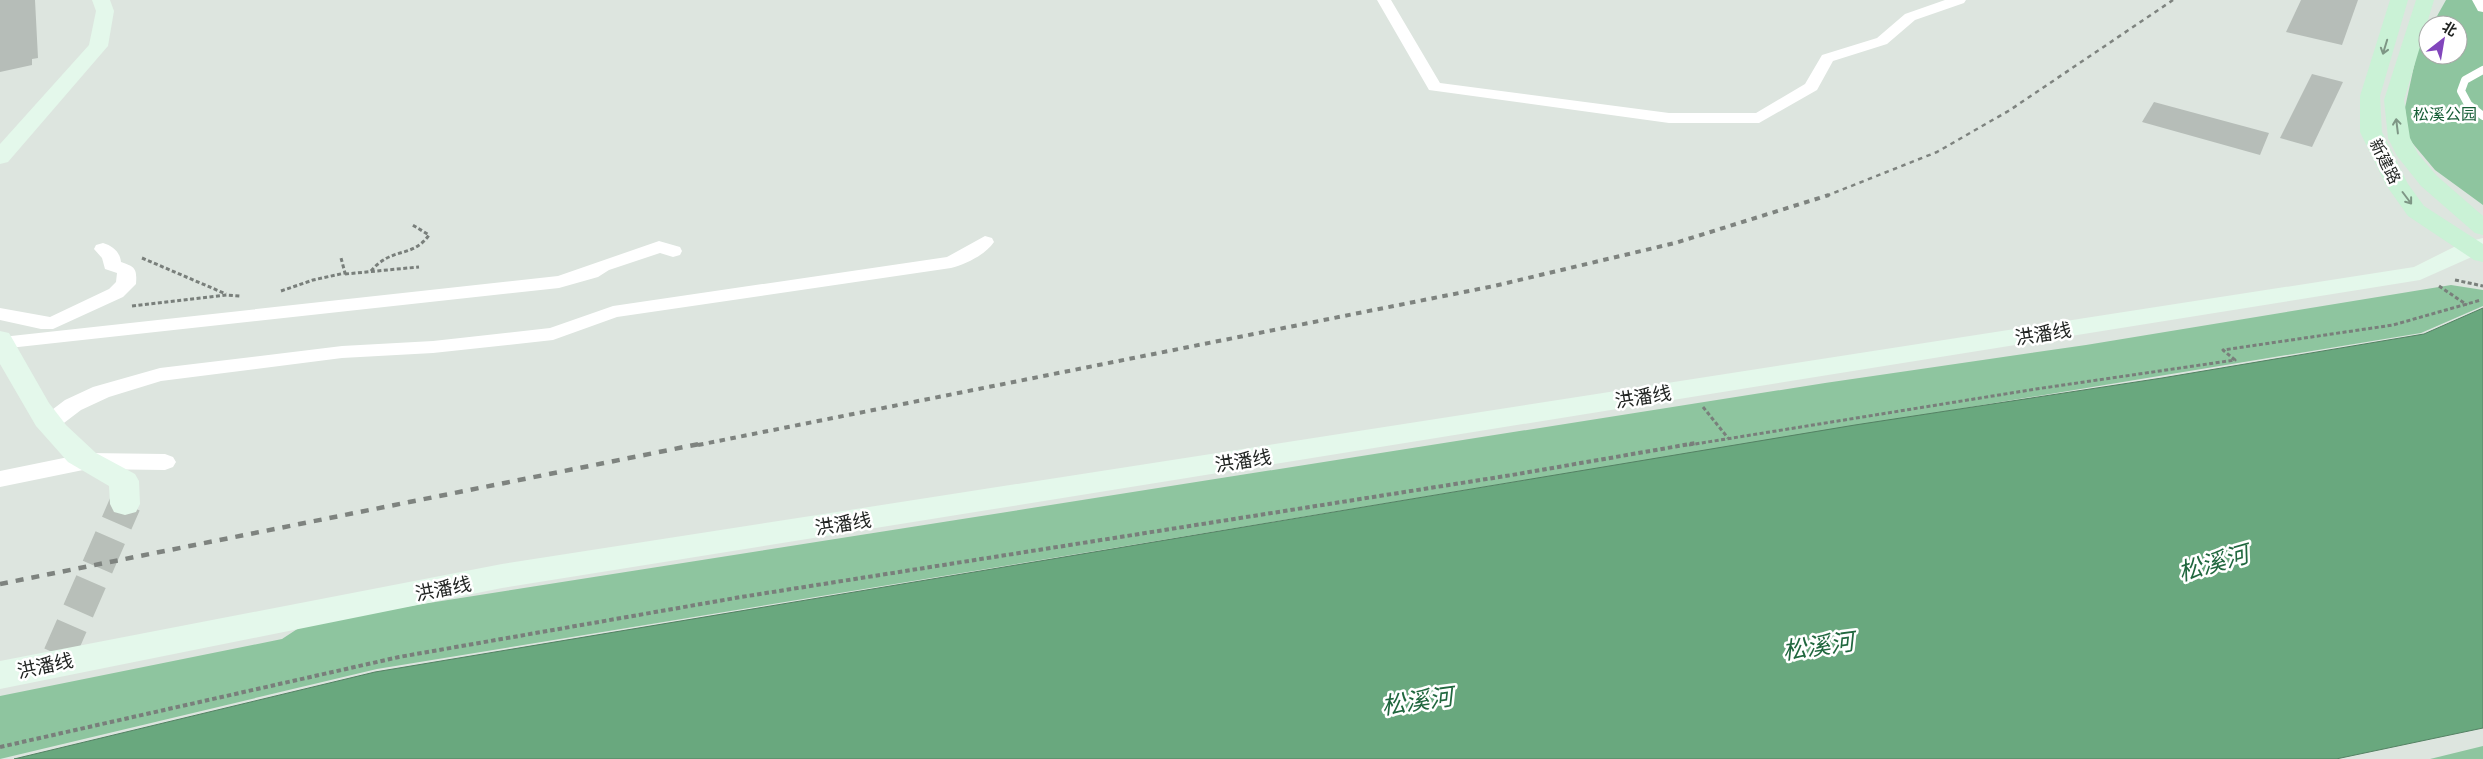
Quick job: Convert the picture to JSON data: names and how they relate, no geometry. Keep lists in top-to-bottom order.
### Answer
{
  "streets": {
    "main road": ["新建路", "洪潘线"]
  },
  "crossings": [
    ["新建路", "洪潘线"]
  ],
  "water": ["松溪河"],
  "parks": ["松溪公园"],
  "north": "top right"
}
